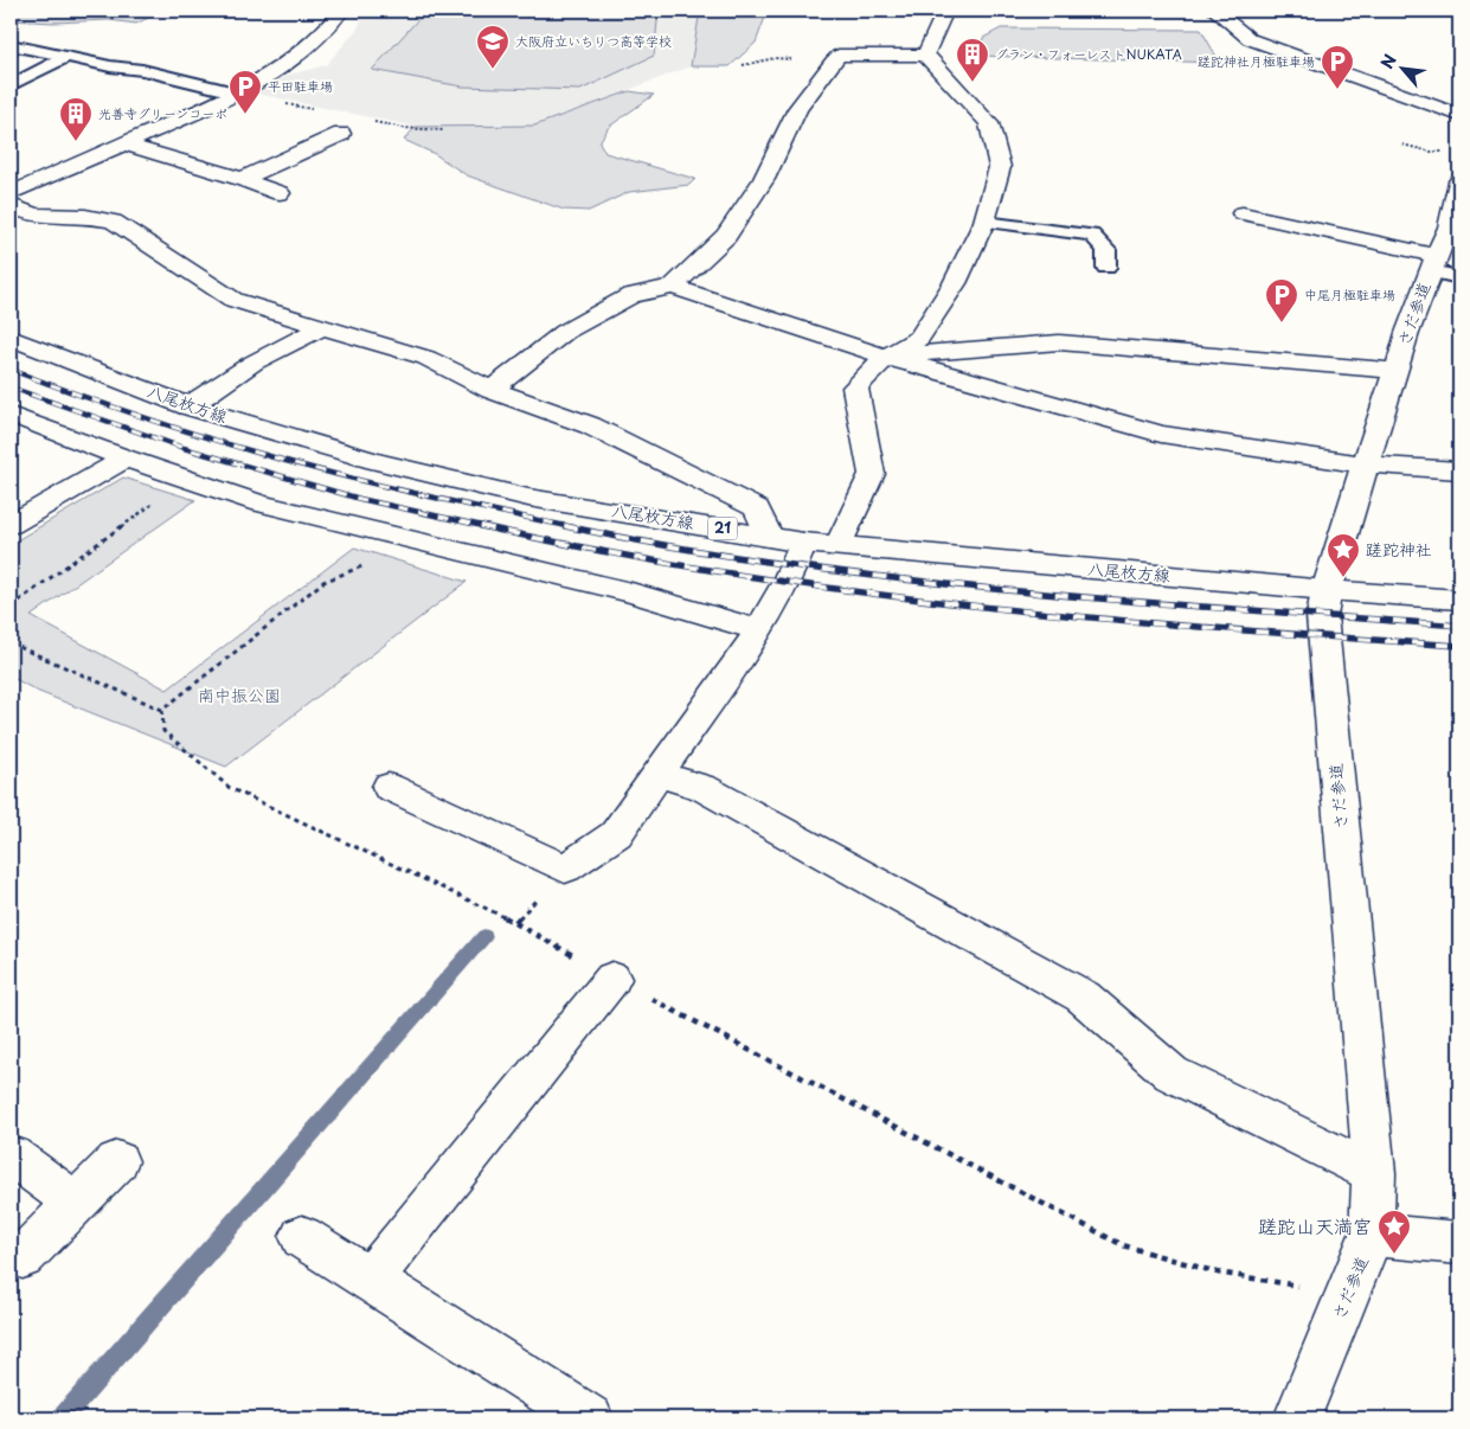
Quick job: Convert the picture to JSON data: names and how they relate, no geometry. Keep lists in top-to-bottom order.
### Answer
{
  "streets": {
    "street": ["さだ参道", "八尾枚方線", "21"]
  },
  "crossings": [
    ["さだ参道", "八尾枚方線"]
  ],
  "parks": ["南中振公園"],
  "places": {
    "school or university": ["大阪府立いちりつ高等学校"],
    "building": ["グラン・フォーレストNUKATA", "光善寺グリーンコーポ"],
    "parking": ["蹉跎神社月極駐車場", "平田駐車場", "中尾月極駐車場"],
    "place": ["蹉跎神社", "蹉跎山天満宮"]
  },
  "north": "top left"
}
